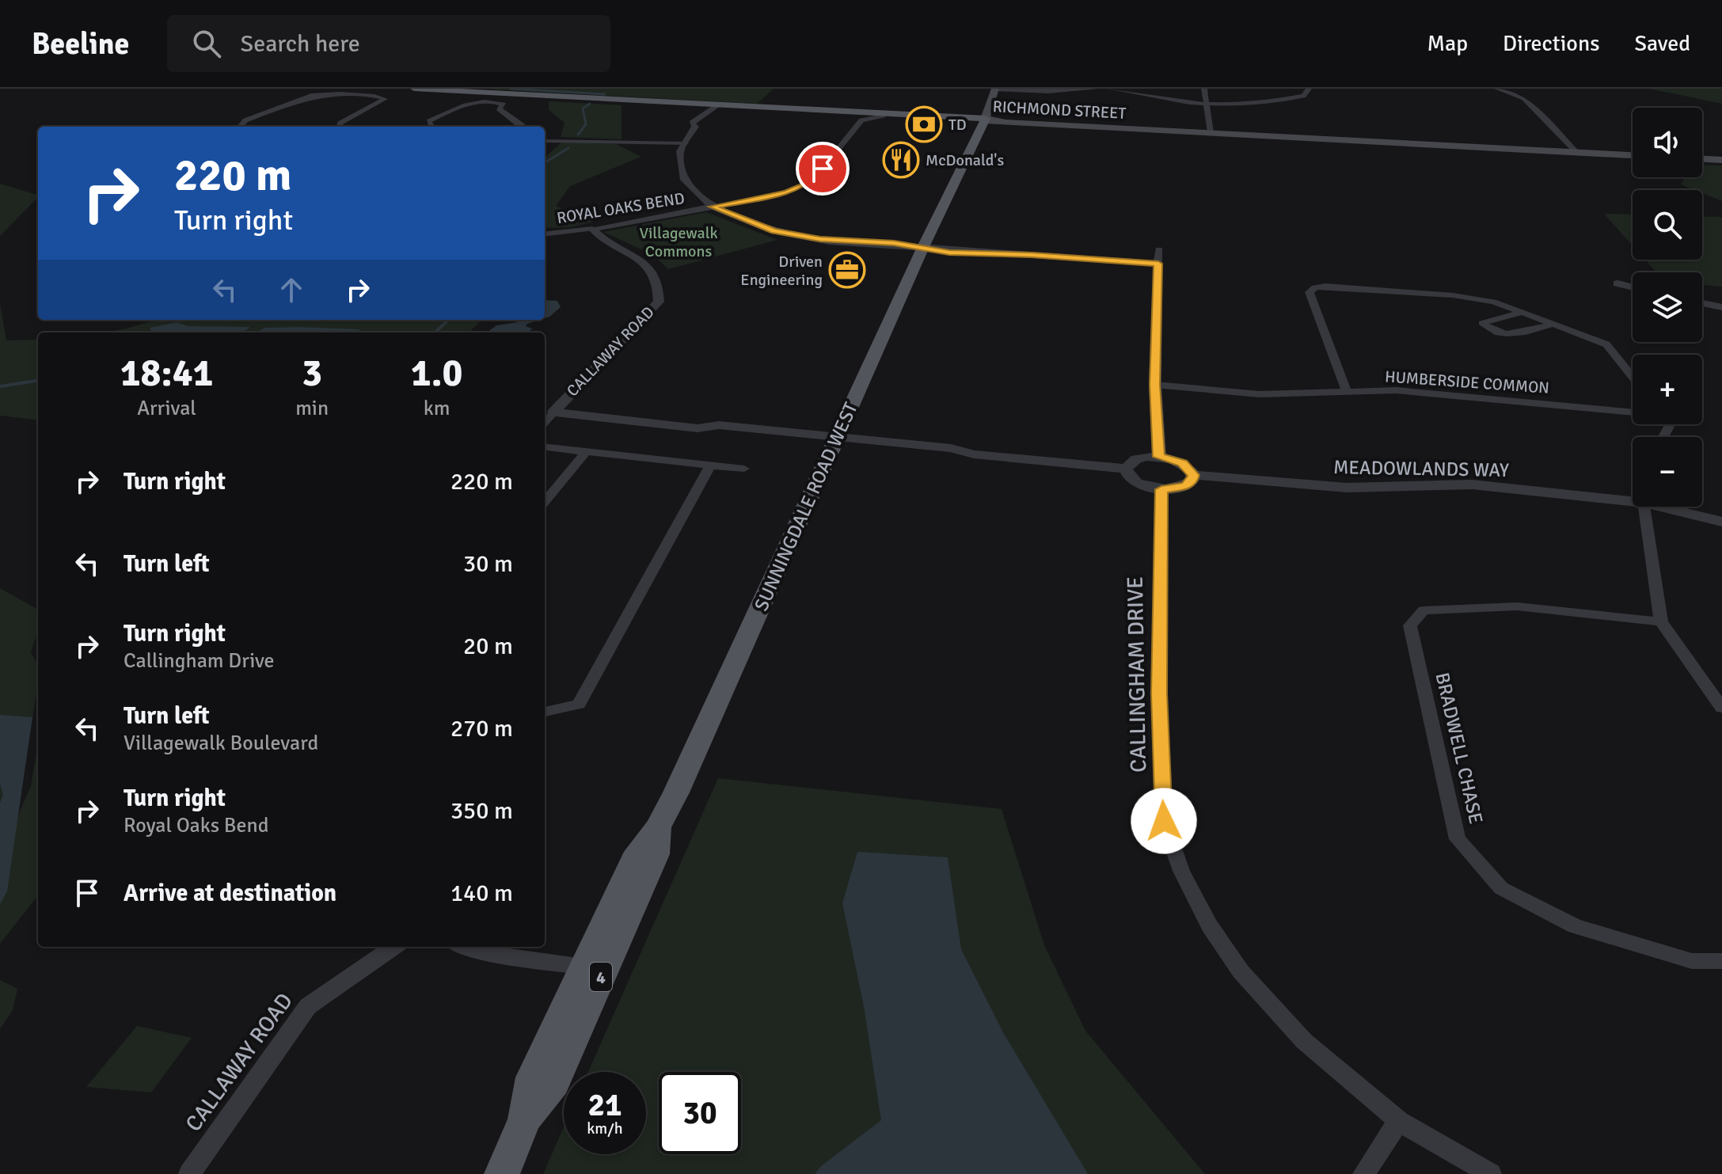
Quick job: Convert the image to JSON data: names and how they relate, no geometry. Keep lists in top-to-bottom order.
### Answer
{
  "streets": {
    "main road": ["RICHMOND STREET", "SUNNINGDALE ROAD WEST", "4"],
    "street": [
      "ROYAL OAKS BEND",
      "CALLAWAY ROAD",
      "HUMBERSIDE COMMON",
      "MEADOWLANDS WAY",
      "CALLINGHAM DRIVE",
      "BRADWELL CHASE"
    ]
  },
  "crossings": [
    ["RICHMOND STREET", "SUNNINGDALE ROAD WEST"],
    ["ROYAL OAKS BEND", "CALLAWAY ROAD"]
  ],
  "parks": ["Villagewalk Commons"],
  "places": {
    "bank": ["TD"],
    "restaurant": ["McDonald's"],
    "office": ["Driven Engineering"]
  },
  "page": {
    "header": "Beeline",
    "search": "Search here",
    "nav": ["Map", "Directions", "Saved"],
    "map_buttons": ["+", "−"],
    "turn": ["220 m", "Turn right"],
    "eta": [
      "18:41",
      "Arrival",
      "3",
      "min",
      "1.0",
      "km"
    ],
    "list": [
      {
        "name": "Turn right",
        "value": "220 m"
      },
      {
        "name": "Turn left",
        "value": "30 m"
      },
      {
        "name": "Turn right",
        "note": "Callingham Drive",
        "value": "20 m"
      },
      {
        "name": "Turn left",
        "note": "Villagewalk Boulevard",
        "value": "270 m"
      },
      {
        "name": "Turn right",
        "note": "Royal Oaks Bend",
        "value": "350 m"
      },
      {
        "name": "Arrive at destination",
        "value": "140 m"
      }
    ],
    "speed": "21 km/h",
    "limit": "30"
  }
}
